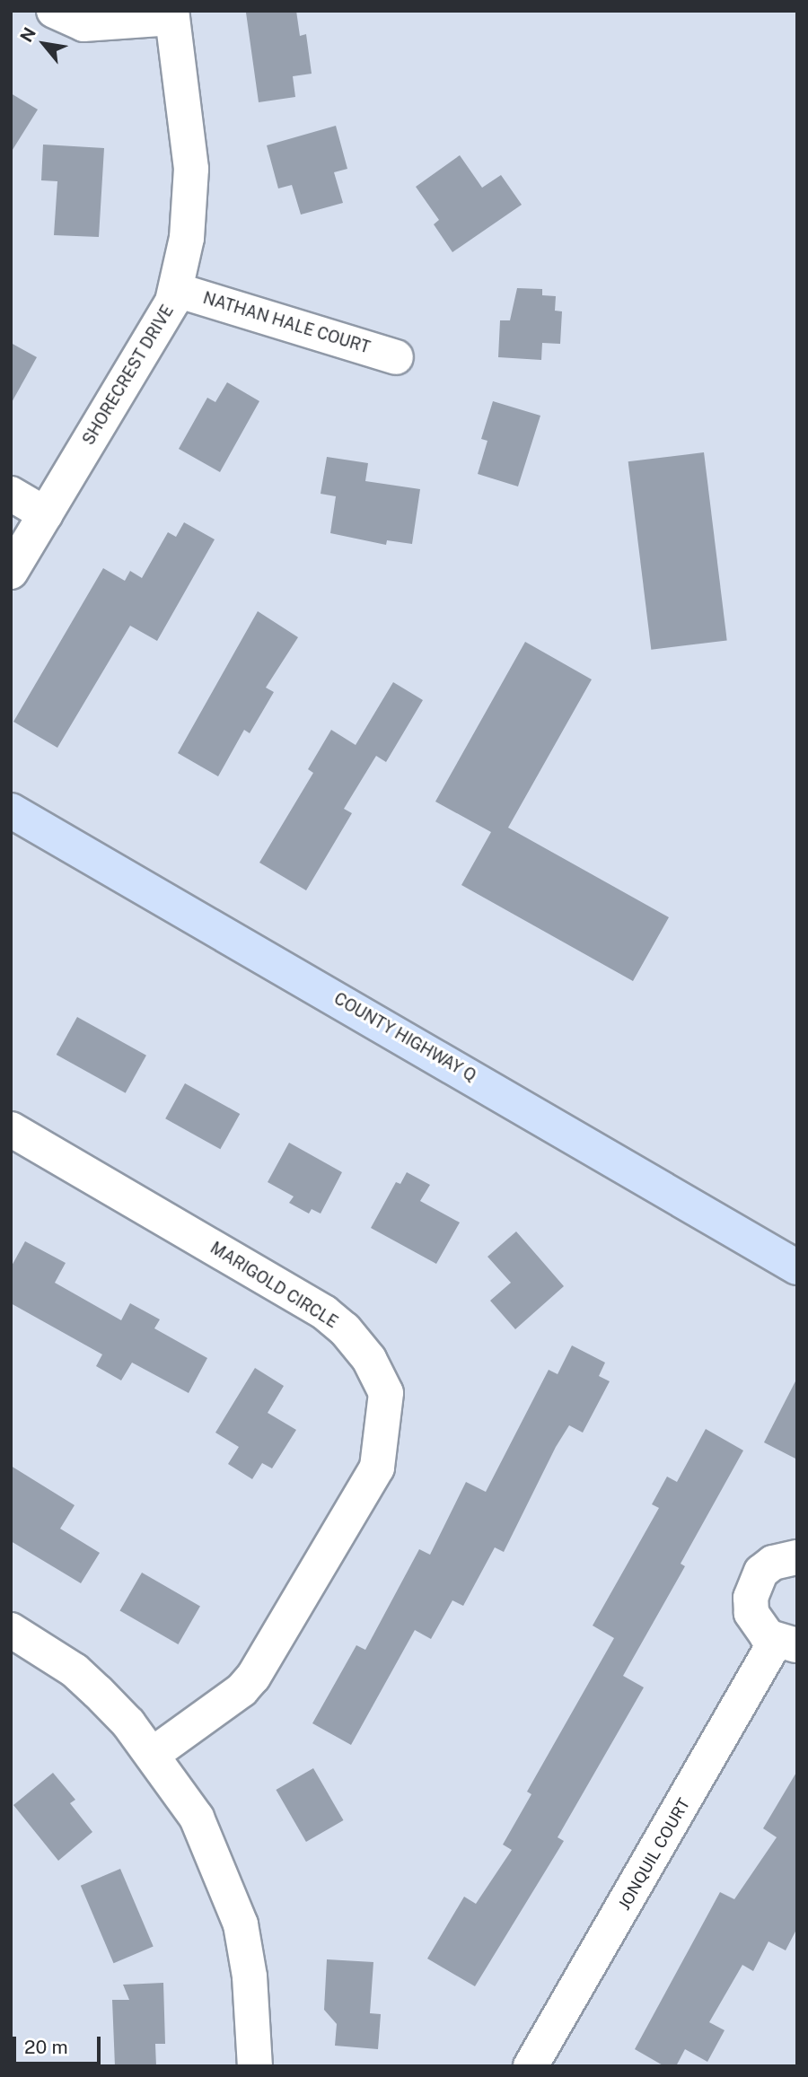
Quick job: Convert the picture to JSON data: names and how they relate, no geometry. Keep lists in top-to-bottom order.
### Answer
{
  "streets": {
    "main road": ["COUNTY HIGHWAY Q"],
    "street": [
      "NATHAN HALE COURT",
      "SHORECREST DRIVE",
      "MARIGOLD CIRCLE",
      "JONQUIL COURT"
    ]
  },
  "crossings": [
    ["NATHAN HALE COURT", "SHORECREST DRIVE"]
  ],
  "scale_bar": "20 m",
  "north": "top left"
}
